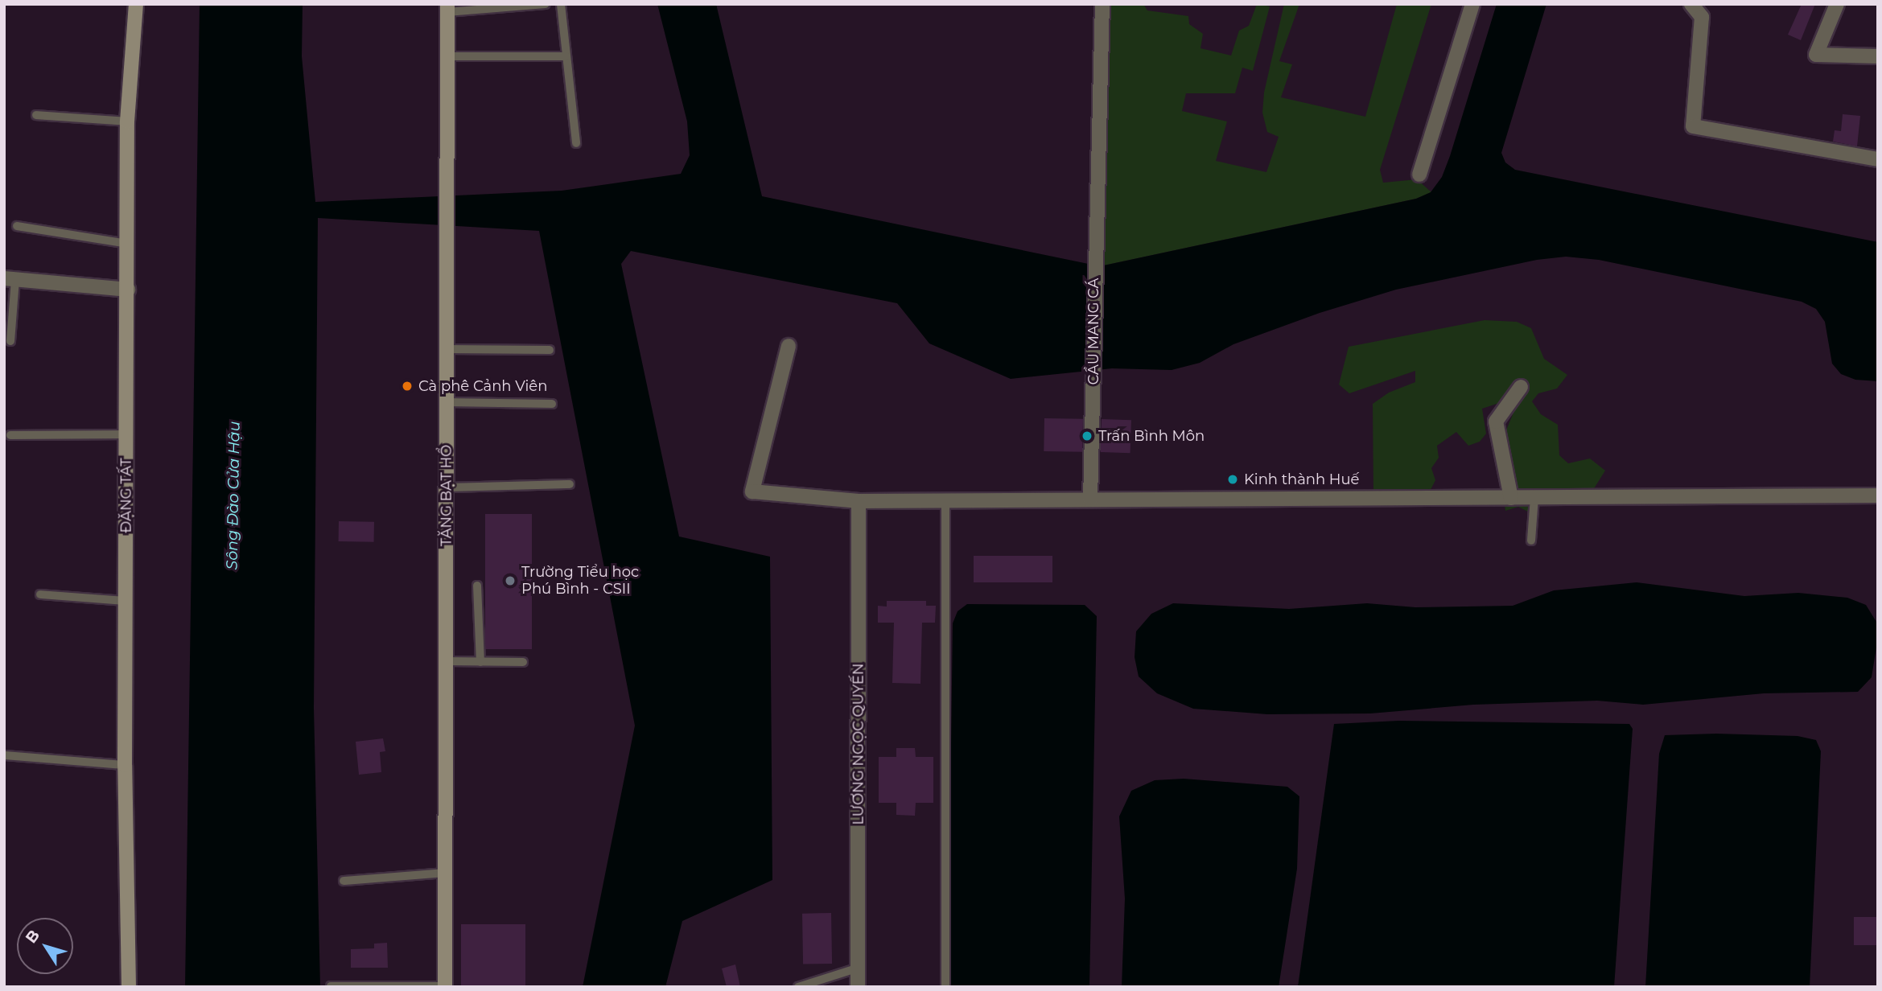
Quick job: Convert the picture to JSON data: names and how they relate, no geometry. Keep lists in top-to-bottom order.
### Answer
{
  "streets": {
    "street": [
      "CẦU MANG CÁ",
      "ĐẶNG TẤT",
      "TĂNG BẠT HỔ",
      "LƯƠNG NGỌC QUYẾN"
    ]
  },
  "water": ["Sông Đào Cửa Hậu"],
  "places": [
    "Cà phê Cảnh Viên",
    "Trấn Bình Môn",
    "Kinh thành Huế",
    "Trường Tiểu học Phú Bình - CSII"
  ],
  "north": "top left"
}
